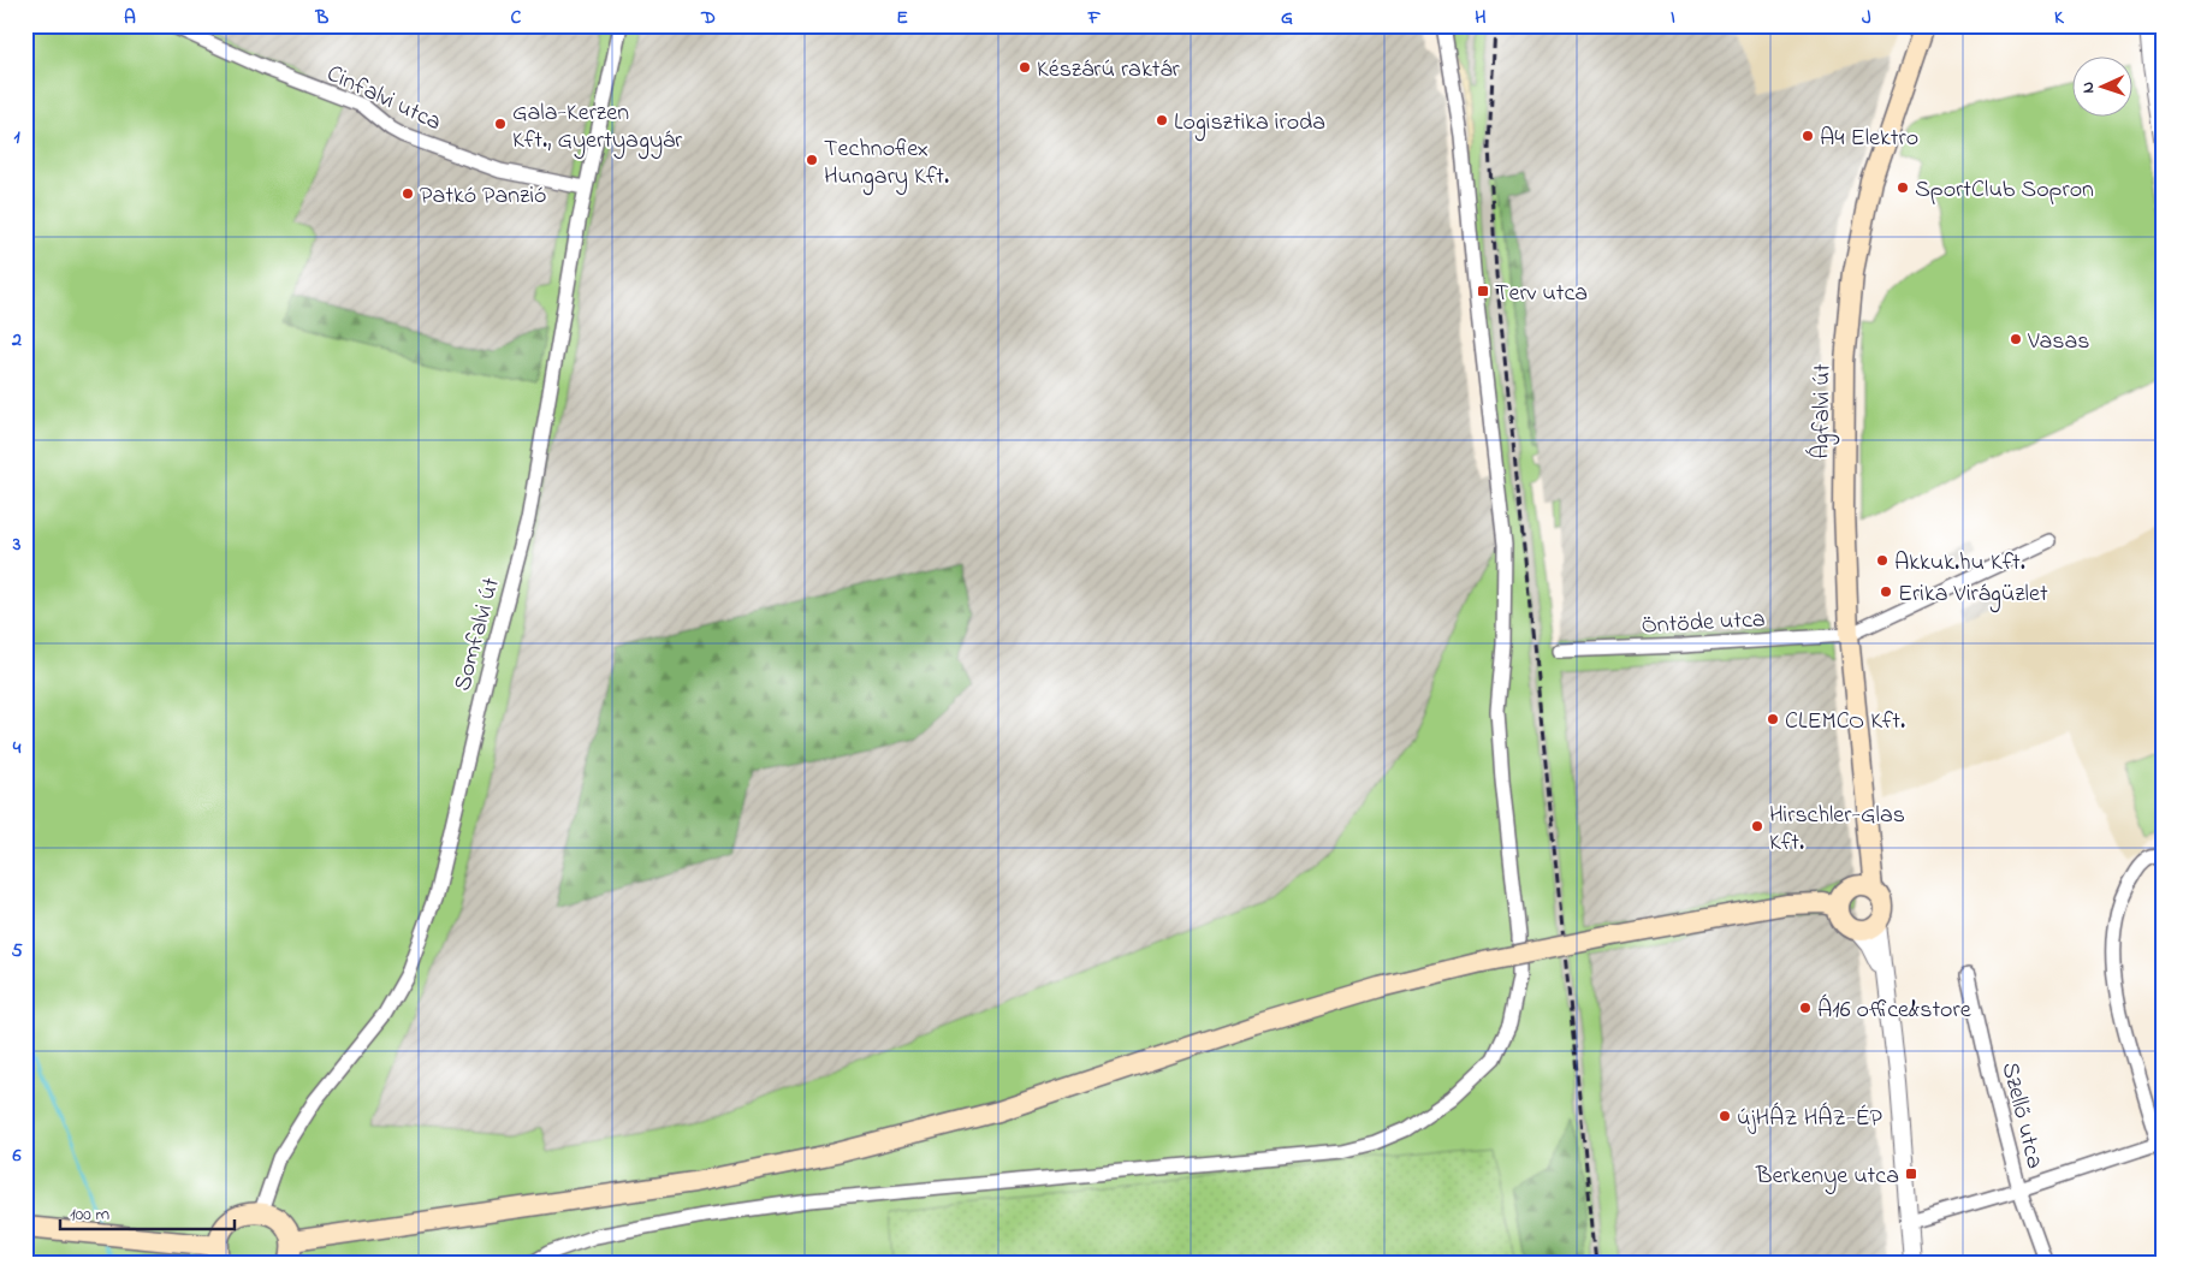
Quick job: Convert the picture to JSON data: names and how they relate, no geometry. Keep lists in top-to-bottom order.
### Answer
{
  "streets": {
    "main road": ["Ágfalvi út"],
    "street": [
      "Cinfalvi utca",
      "Öntöde utca",
      "Somfalvi út",
      "Szellő utca"
    ]
  },
  "crossings": [
    ["Cinfalvi utca", "Somfalvi út"],
    ["Ágfalvi út", "Öntöde utca"]
  ],
  "places": {
    "other": [
      "Készárú raktár",
      "Logisztika iroda",
      "Gala-Kerzen Kft., Gyertyagyár",
      "A4 Elektro",
      "Technoflex Hungary Kft.",
      "SportClub Sopron",
      "Patkó Panzió",
      "Vasas",
      "Akkuk.hu Kft.",
      "Erika Virágüzlet",
      "CLEMCO Kft.",
      "Hirschler-Glas Kft.",
      "Á16 office&store",
      "újHÁZ HÁZ-ÉP"
    ],
    "transit": ["Terv utca", "Berkenye utca"]
  },
  "scale_bar": "100 m",
  "north": "left",
  "grid": {
    "columns": [
      "A",
      "B",
      "C",
      "D",
      "E",
      "F",
      "G",
      "H",
      "I",
      "J",
      "K"
    ],
    "rows": [
      "1",
      "2",
      "3",
      "4",
      "5",
      "6"
    ]
  }
}
